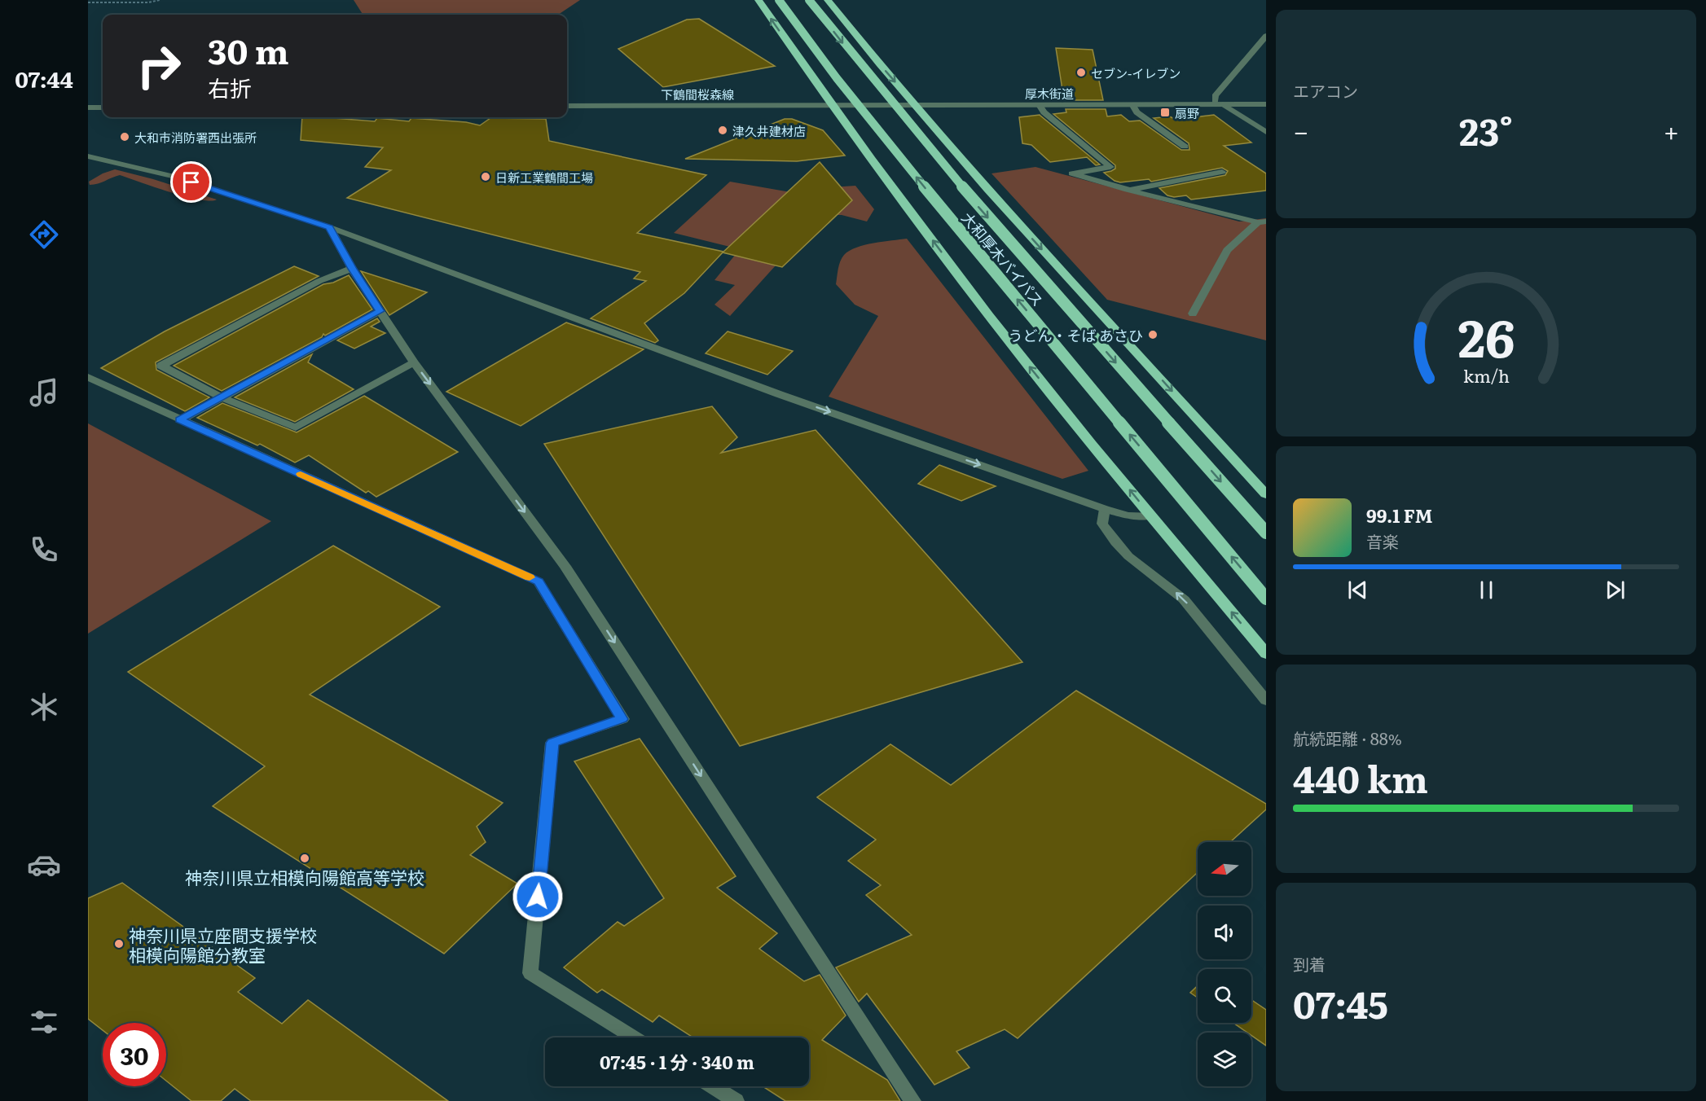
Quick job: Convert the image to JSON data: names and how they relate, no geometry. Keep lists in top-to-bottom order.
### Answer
{
  "streets": {
    "highway": ["大和厚木バイパス"],
    "street": ["厚木街道", "下鶴間桜森線"]
  },
  "crossings": [
    ["厚木街道", "下鶴間桜森線"]
  ],
  "places": {
    "other": [
      "セブン-イレブン",
      "津久井建材店",
      "大和市消防署西出張所",
      "日新工業鶴間工場",
      "うどん・そば あさひ",
      "神奈川県立相模向陽館高等学校",
      "神奈川県立座間支援学校 相模向陽館分教室"
    ],
    "transit": ["扇野"]
  },
  "north": "left",
  "page": {
    "tabs": "07:44",
    "tile": [
      "エアコン",
      ["航続距離 · 88%", "440 km"],
      ["到着", "07:45"]
    ],
    "turn": ["30 m", "右折"],
    "heat": ["−", "23°", "+"],
    "song": ["99.1 FM", "音楽"],
    "limit": "30",
    "trip": "07:45 · 1 分 · 340 m",
    "gauge": ["26", "km/h"]
  }
}
